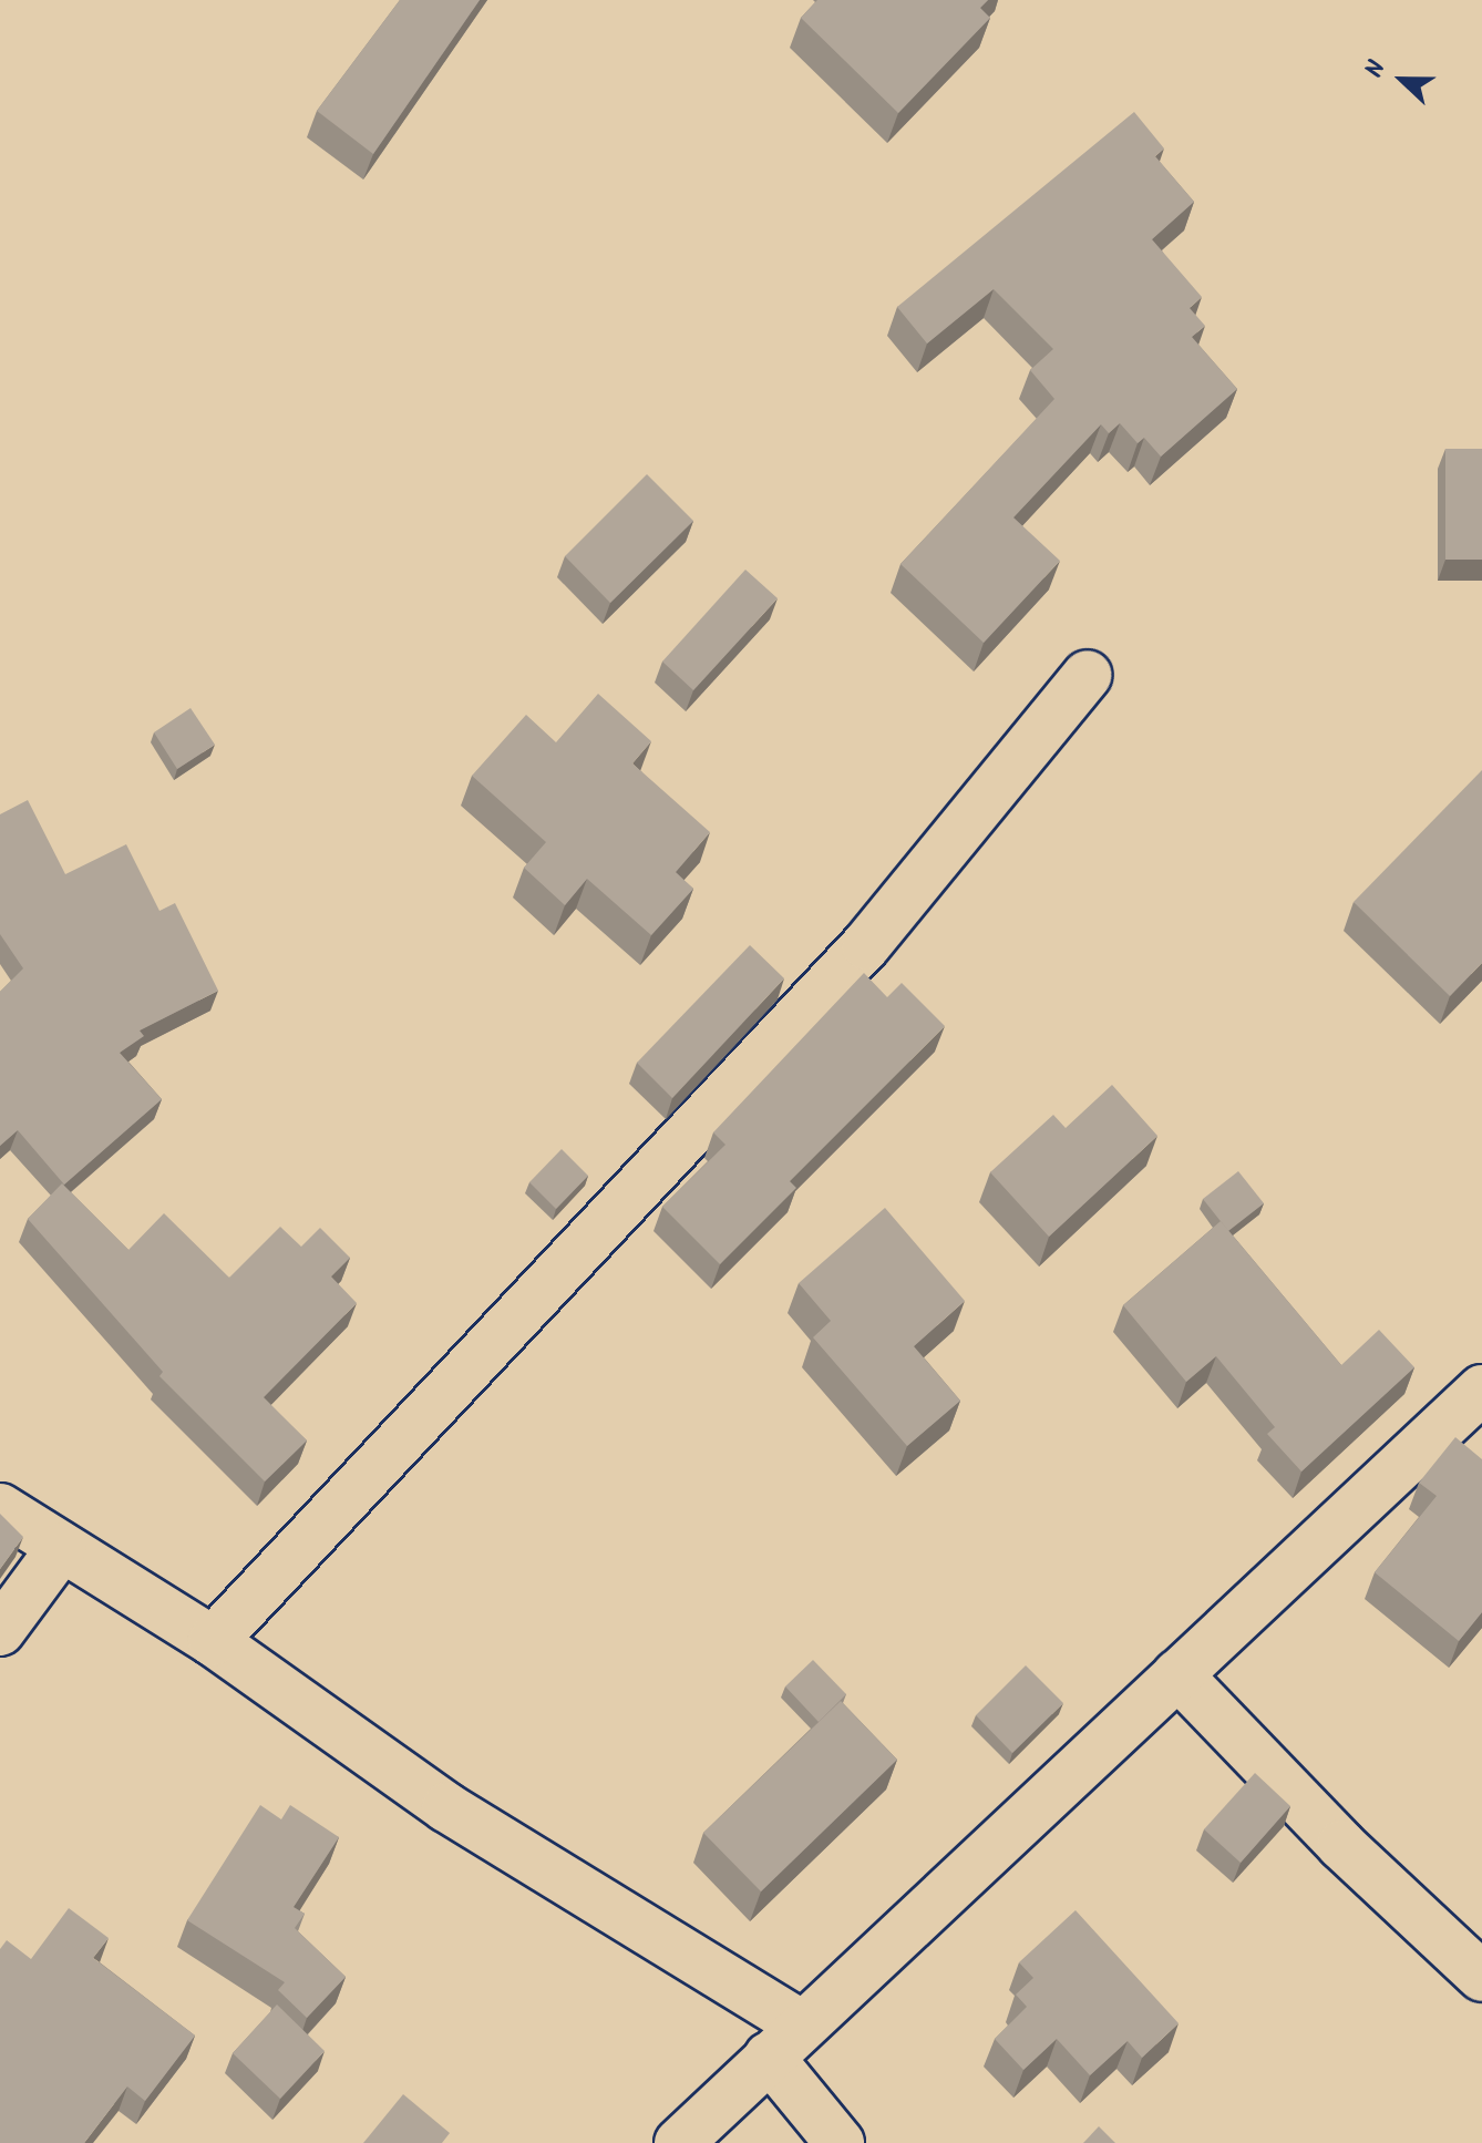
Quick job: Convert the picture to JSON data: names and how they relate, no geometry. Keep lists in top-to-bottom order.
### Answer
{
  "north": "left"
}
